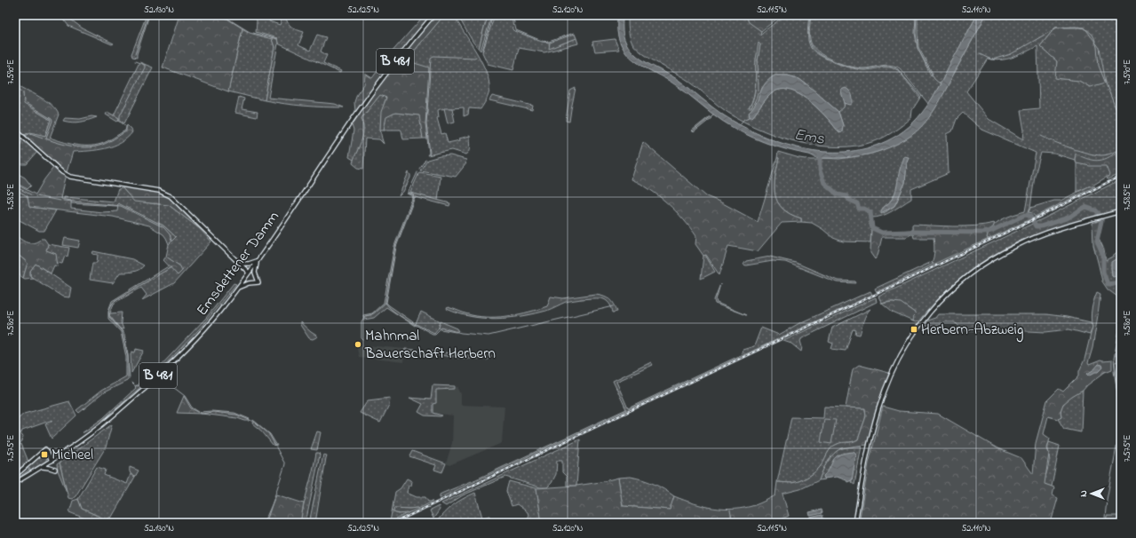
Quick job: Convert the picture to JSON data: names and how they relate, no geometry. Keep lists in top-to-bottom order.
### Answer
{
  "streets": {
    "street": ["B 481", "Emsdettener Damm"]
  },
  "water": ["Ems"],
  "places": {
    "transit": ["Herbern-Abzweig", "Micheel"],
    "other": ["Mahnmal Bauerschaft Herbern"]
  },
  "north": "left",
  "coordinates": [
    "52.130°N",
    "52.125°N",
    "52.120°N",
    "52.115°N",
    "52.110°N",
    "7.590°E",
    "7.585°E",
    "7.580°E",
    "7.575°E"
  ]
}
